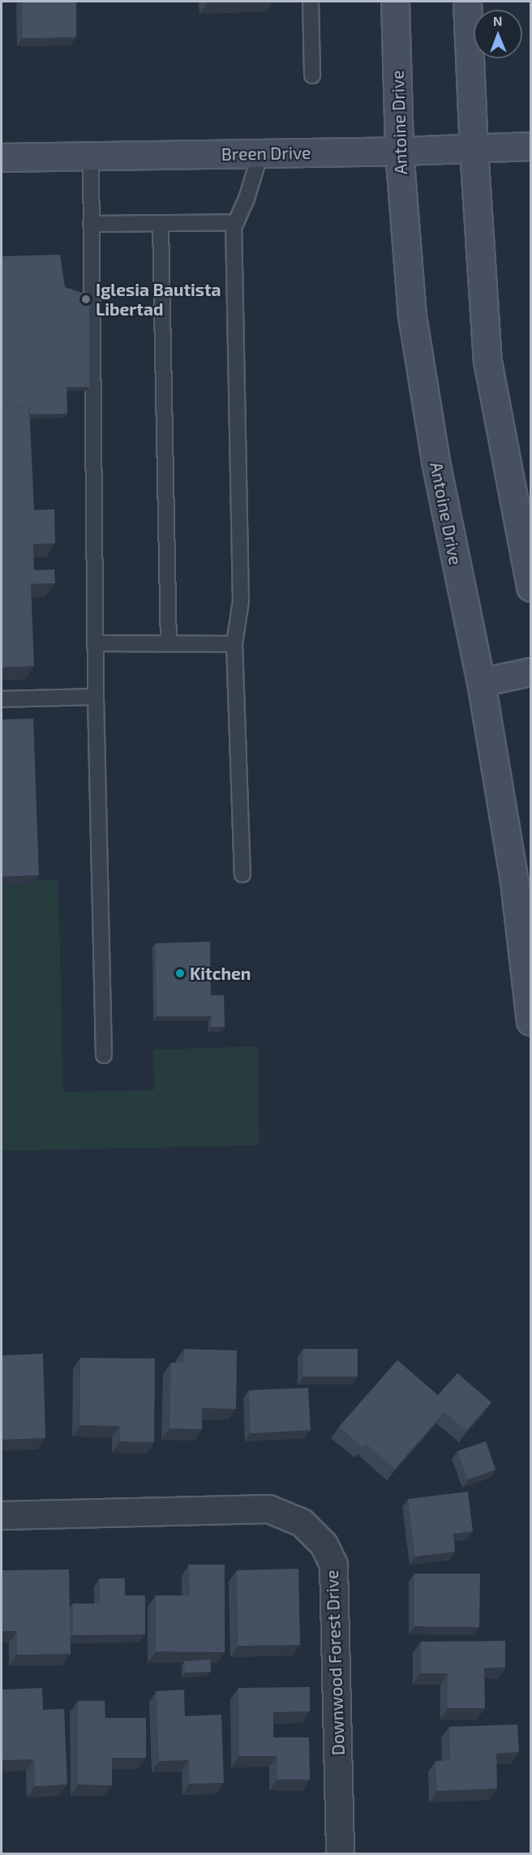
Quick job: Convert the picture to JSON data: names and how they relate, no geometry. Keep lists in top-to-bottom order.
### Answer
{
  "streets": {
    "main road": ["Antoine Drive", "Breen Drive"],
    "street": ["Downwood Forest Drive"]
  },
  "crossings": [
    ["Antoine Drive", "Breen Drive"]
  ],
  "places": ["Iglesia Bautista Libertad", "Kitchen"],
  "north": "top"
}
